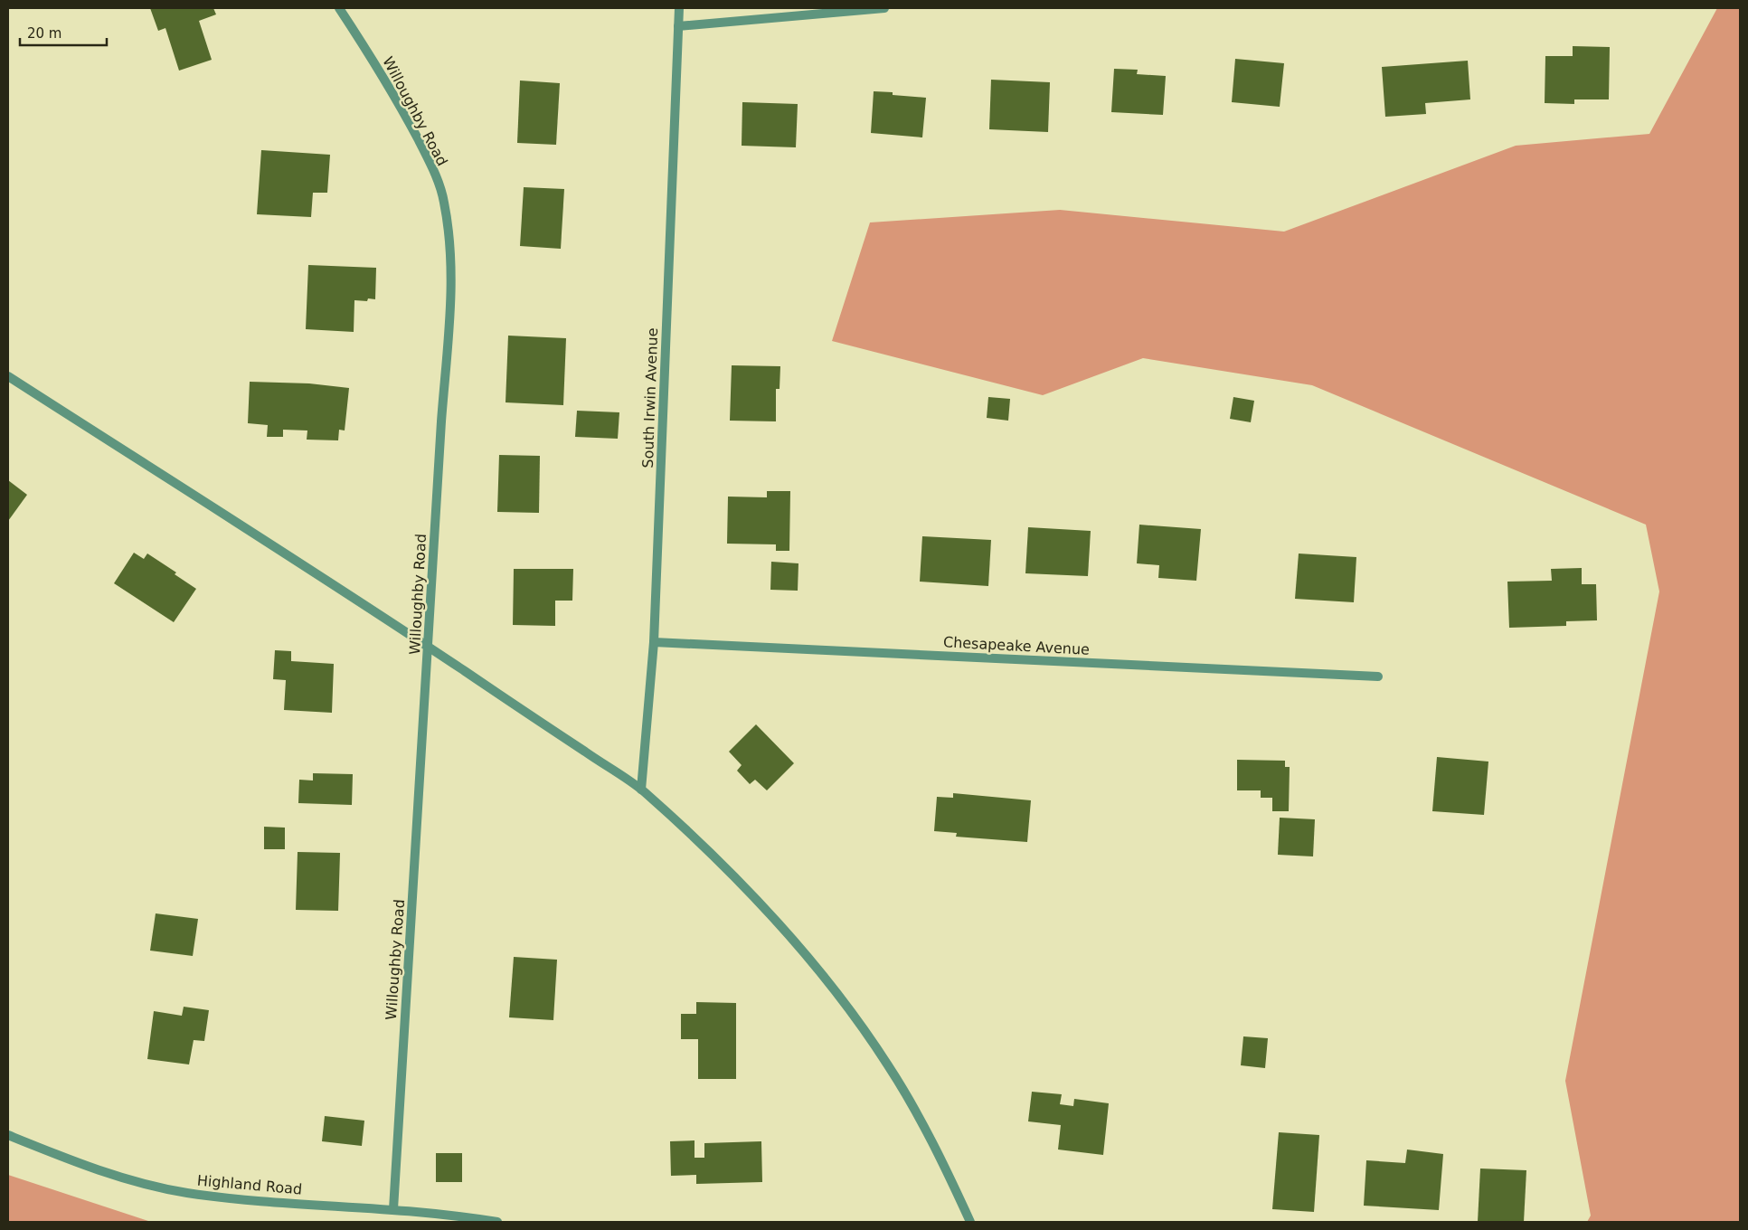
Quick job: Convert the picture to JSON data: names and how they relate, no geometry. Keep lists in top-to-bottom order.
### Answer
{
  "streets": {
    "street": [
      "Willoughby Road",
      "South Irwin Avenue",
      "Chesapeake Avenue",
      "Highland Road"
    ]
  },
  "crossings": [
    ["Willoughby Road", "Highland Road"],
    ["South Irwin Avenue", "Chesapeake Avenue"]
  ],
  "scale_bar": "20 m"
}
